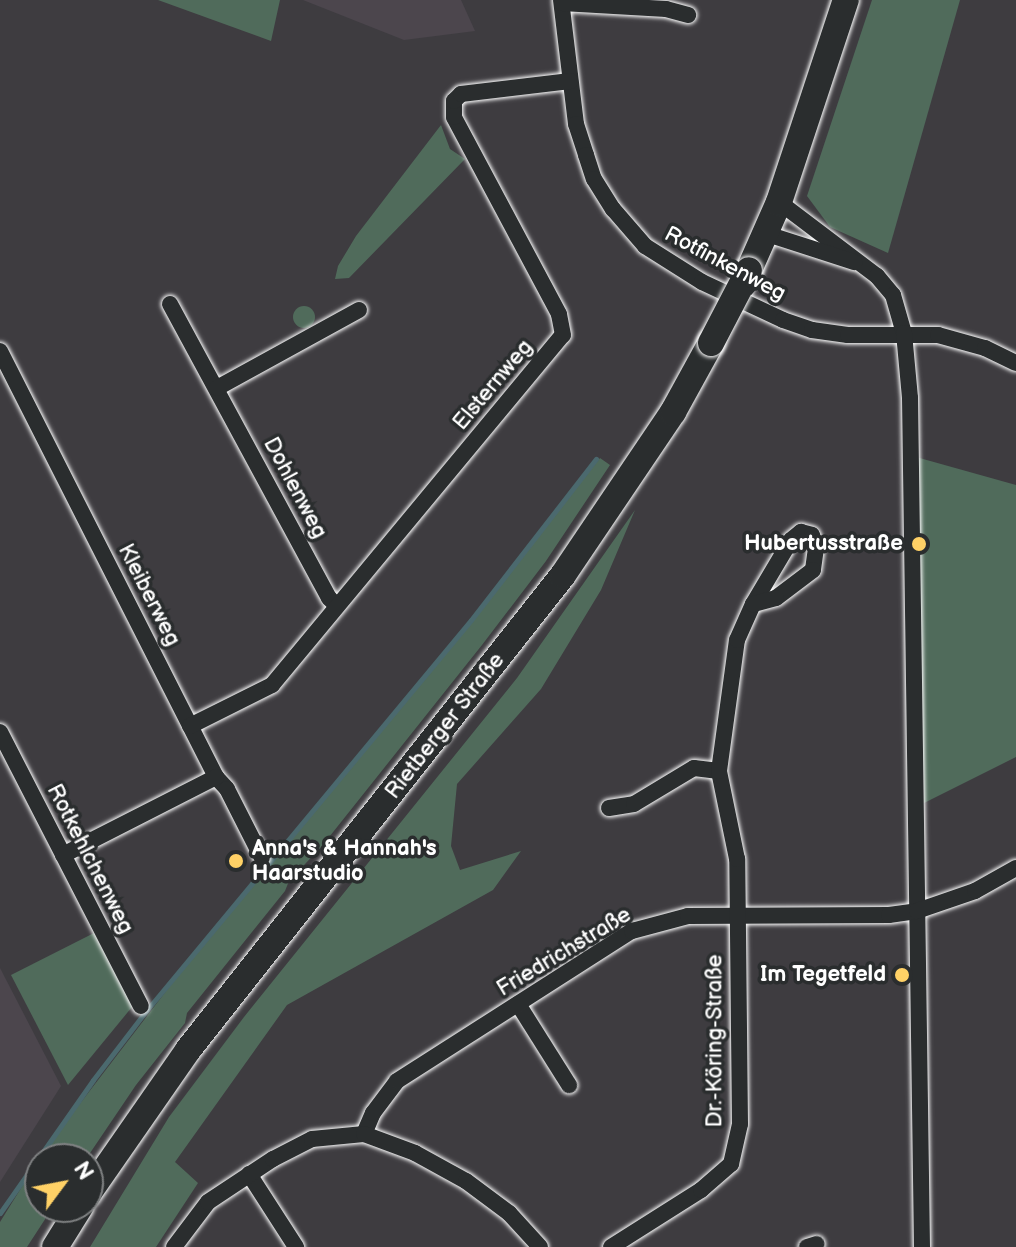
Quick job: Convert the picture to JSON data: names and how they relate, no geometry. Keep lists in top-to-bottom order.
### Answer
{
  "streets": {
    "main road": ["Rietberger Straße"],
    "street": [
      "Rotfinkenweg",
      "Elsternweg",
      "Dohlenweg",
      "Kleiberweg",
      "Rotkehlchenweg",
      "Friedrichstraße",
      "Dr.-Köring-Straße"
    ]
  },
  "crossings": [
    ["Rotfinkenweg", "Elsternweg"],
    ["Elsternweg", "Dohlenweg"],
    ["Elsternweg", "Kleiberweg"],
    ["Friedrichstraße", "Dr.-Köring-Straße"]
  ],
  "places": ["Hubertusstraße", "Anna's & Hannah's Haarstudio", "Im Tegetfeld"],
  "north": "top right"
}
